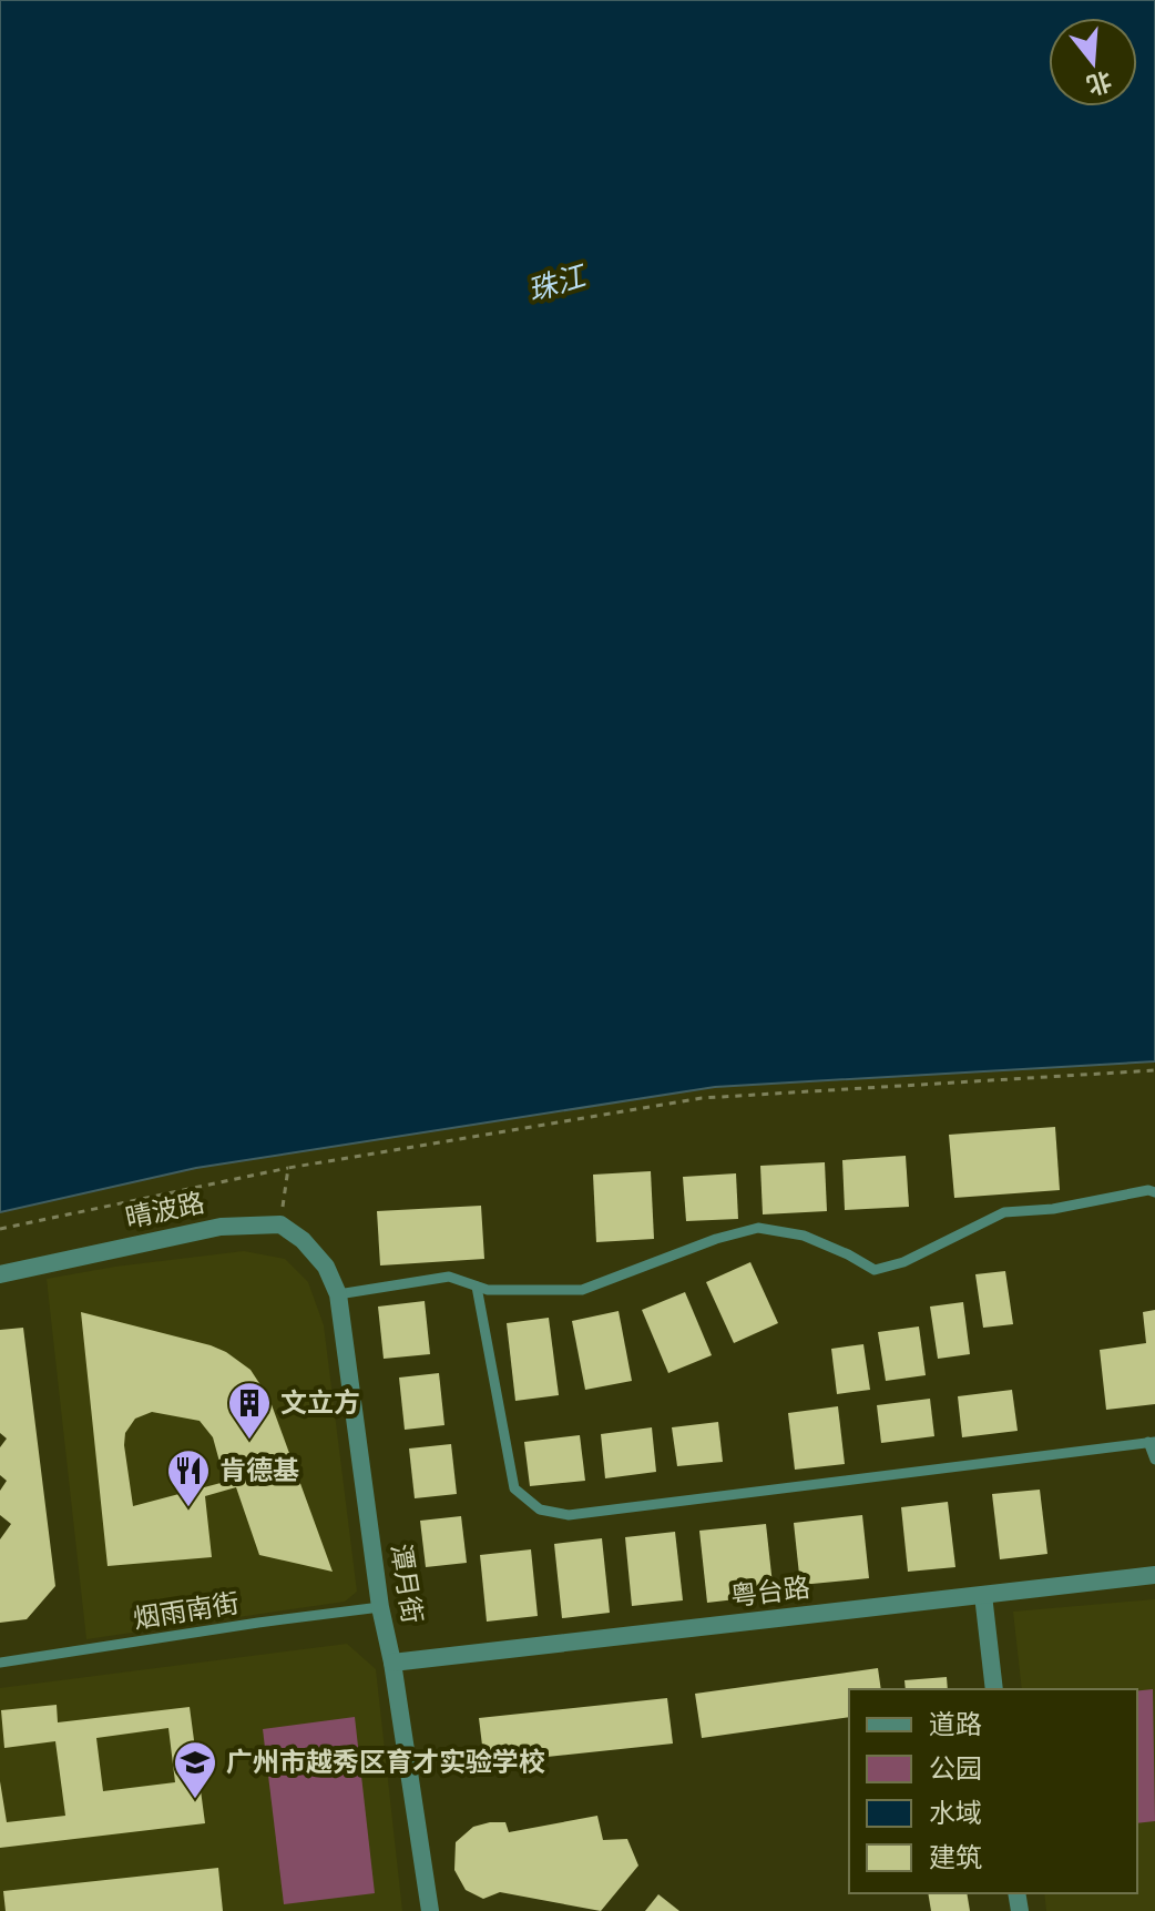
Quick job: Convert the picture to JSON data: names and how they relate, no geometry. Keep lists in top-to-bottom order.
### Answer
{
  "streets": {
    "street": ["晴波路", "潭月街", "粤台路"],
    "lane": ["烟雨南街"]
  },
  "crossings": [
    ["晴波路", "潭月街"],
    ["潭月街", "粤台路"],
    ["潭月街", "烟雨南街"]
  ],
  "water": ["珠江"],
  "places": {
    "building": ["文立方"],
    "restaurant": ["肯德基"],
    "school or university": ["广州市越秀区育才实验学校"]
  },
  "legend": [
    "道路",
    "公园",
    "水域",
    "建筑"
  ],
  "north": "bottom"
}
